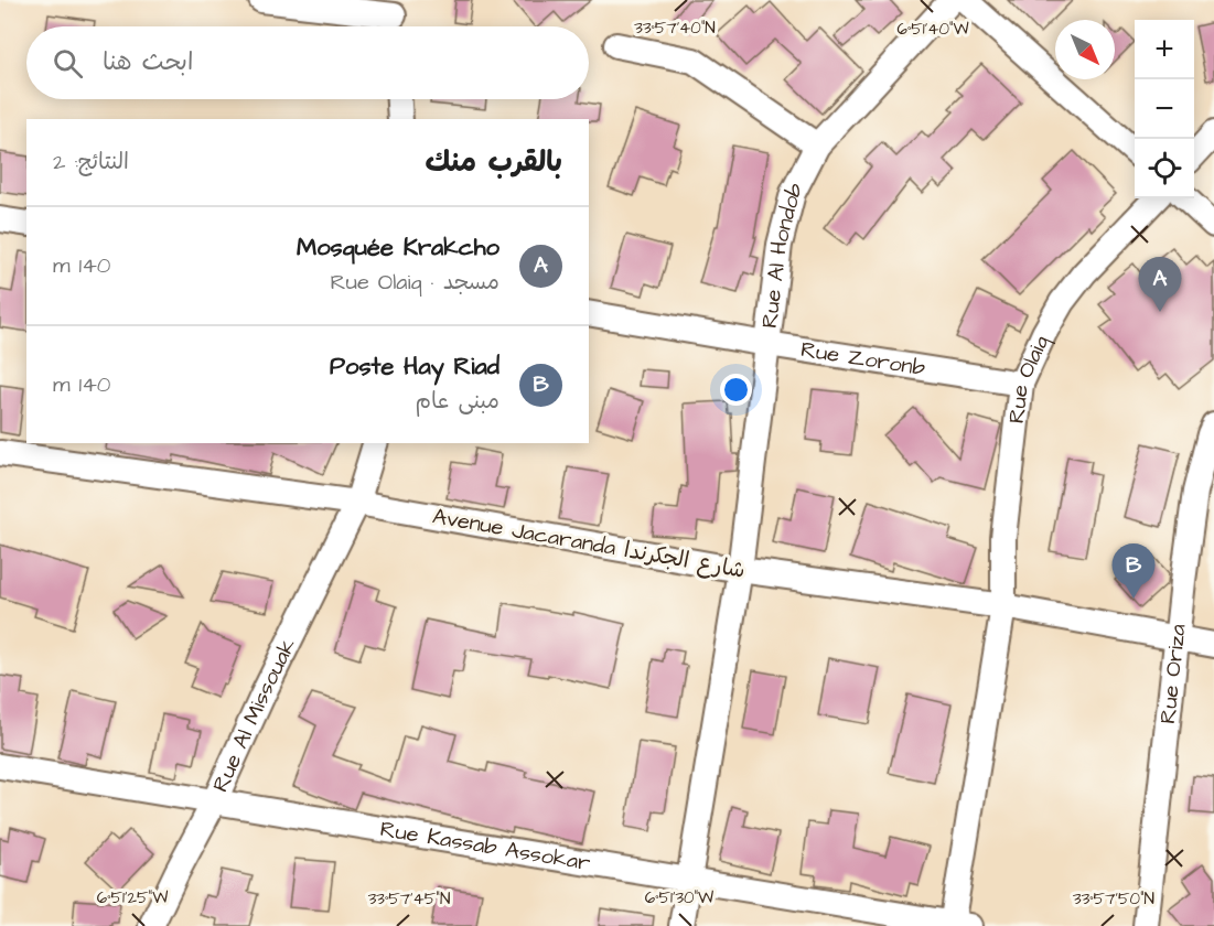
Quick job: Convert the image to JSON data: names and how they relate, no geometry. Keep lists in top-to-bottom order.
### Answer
{
  "streets": {
    "street": [
      "Rue Al Hondob",
      "Rue Zoronb",
      "Rue Olaiq",
      "Avenue Jacaranda شارع الجكرندا",
      "Rue Oriza",
      "Rue Al Missouak",
      "Rue Kassab Assokar"
    ]
  },
  "crossings": [
    ["Rue Al Hondob", "Rue Zoronb"],
    ["Rue Al Hondob", "Avenue Jacaranda شارع الجكرندا"],
    ["Rue Al Hondob", "Rue Kassab Assokar"],
    ["Rue Zoronb", "Rue Olaiq"],
    ["Rue Olaiq", "Avenue Jacaranda شارع الجكرندا"],
    ["Avenue Jacaranda شارع الجكرندا", "Rue Oriza"],
    ["Avenue Jacaranda شارع الجكرندا", "Rue Al Missouak"],
    ["Rue Al Missouak", "Rue Kassab Assokar"]
  ],
  "north": "bottom right",
  "page": {
    "map_buttons": ["+", "−"],
    "search": "ابحث هنا",
    "heading": ["بالقرب منك", "النتائج: 2"],
    "list": [
      {
        "mark": "A",
        "name": "Mosquée Krakcho",
        "note": "مسجد · Rue Olaiq",
        "value": "140 m"
      },
      {
        "mark": "B",
        "name": "Poste Hay Riad",
        "note": "مبنى عام",
        "value": "140 m"
      }
    ],
    "pins": ["A", "B"]
  },
  "coordinates": [
    "33°57'40\"N",
    "6°51'40\"W",
    "6°51'25\"W",
    "6°51'30\"W",
    "33°57'45\"N",
    "33°57'50\"N"
  ]
}
